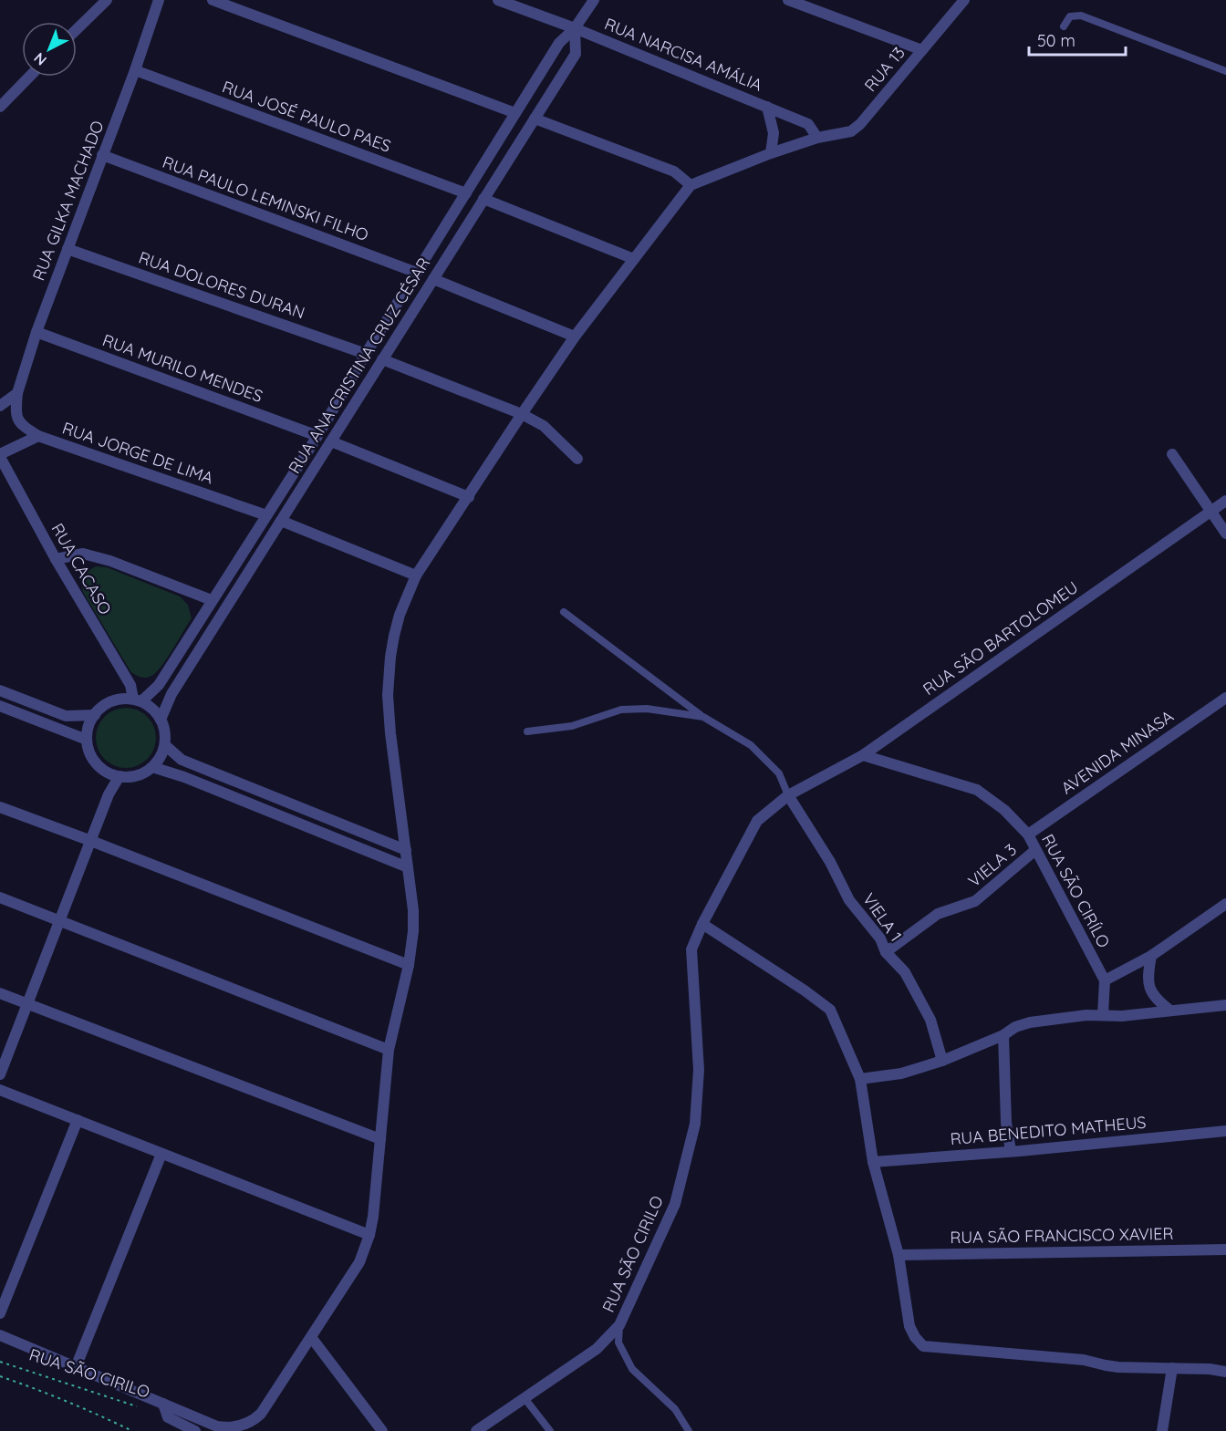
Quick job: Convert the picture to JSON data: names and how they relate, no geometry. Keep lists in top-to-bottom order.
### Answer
{
  "streets": {
    "street": [
      "RUA NARCISA AMÁLIA",
      "RUA 13",
      "RUA JOSÉ PAULO PAES",
      "RUA PAULO LEMINSKI FILHO",
      "RUA GILKA MACHADO",
      "RUA DOLORES DURAN",
      "RUA ANA CRISTINA CRUZ CÉSAR",
      "RUA MURILO MENDES",
      "RUA JORGE DE LIMA",
      "RUA CACASO",
      "RUA SÃO BARTOLOMEU",
      "AVENIDA MINASA",
      "VIELA 3",
      "RUA SÃO CIRÍLO",
      "VIELA 1",
      "RUA BENEDITO MATHEUS",
      "RUA SÃO FRANCISCO XAVIER",
      "RUA SÃO CIRILO"
    ]
  },
  "crossings": [
    ["RUA NARCISA AMÁLIA", "RUA 13"],
    ["RUA NARCISA AMÁLIA", "RUA ANA CRISTINA CRUZ CÉSAR"],
    ["RUA JOSÉ PAULO PAES", "RUA GILKA MACHADO"],
    ["RUA JOSÉ PAULO PAES", "RUA ANA CRISTINA CRUZ CÉSAR"],
    ["RUA PAULO LEMINSKI FILHO", "RUA GILKA MACHADO"],
    ["RUA PAULO LEMINSKI FILHO", "RUA ANA CRISTINA CRUZ CÉSAR"],
    ["RUA GILKA MACHADO", "RUA DOLORES DURAN"],
    ["RUA GILKA MACHADO", "RUA MURILO MENDES"],
    ["RUA DOLORES DURAN", "RUA ANA CRISTINA CRUZ CÉSAR"],
    ["RUA ANA CRISTINA CRUZ CÉSAR", "RUA MURILO MENDES"],
    ["RUA ANA CRISTINA CRUZ CÉSAR", "RUA JORGE DE LIMA"],
    ["RUA ANA CRISTINA CRUZ CÉSAR", "RUA CACASO"],
    ["RUA JORGE DE LIMA", "RUA CACASO"],
    ["RUA SÃO BARTOLOMEU", "RUA SÃO CIRÍLO"],
    ["RUA SÃO BARTOLOMEU", "VIELA 1"],
    ["RUA SÃO BARTOLOMEU", "RUA SÃO CIRILO"],
    ["AVENIDA MINASA", "RUA SÃO CIRÍLO"],
    ["VIELA 3", "RUA SÃO CIRÍLO"],
    ["VIELA 3", "VIELA 1"],
    ["VIELA 1", "RUA SÃO CIRILO"]
  ],
  "scale_bar": "50 m",
  "north": "bottom left"
}
